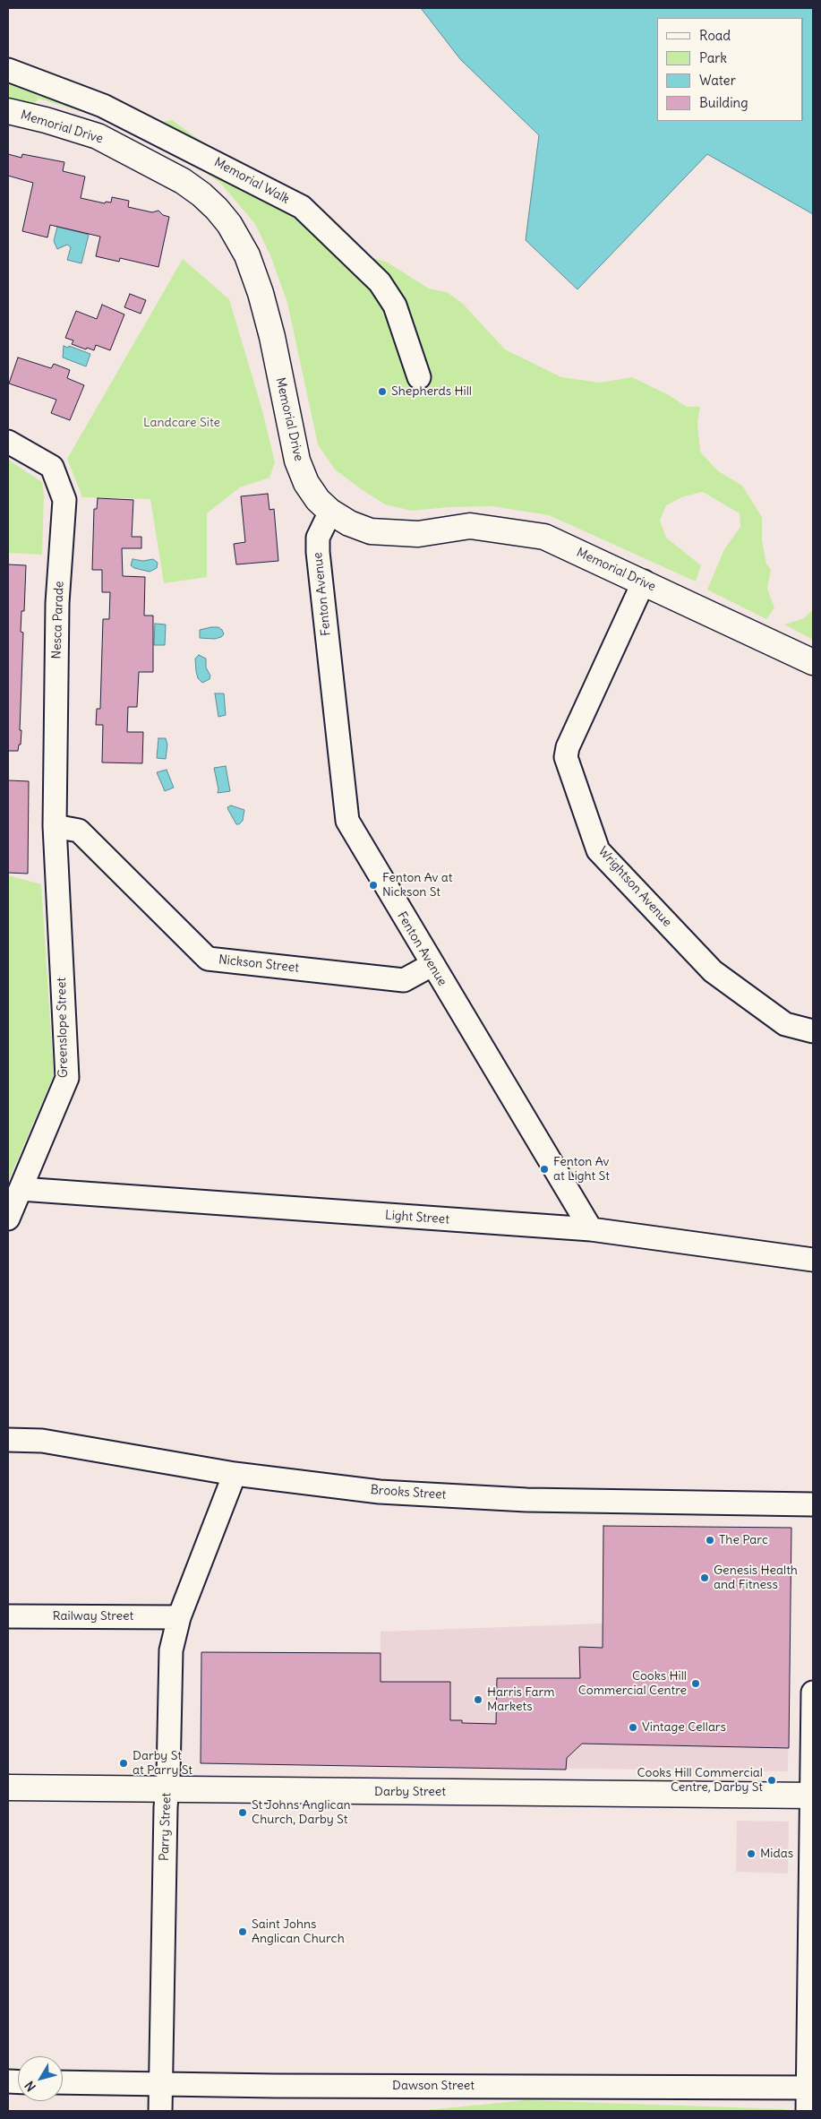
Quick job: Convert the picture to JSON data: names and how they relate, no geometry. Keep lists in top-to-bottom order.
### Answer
{
  "streets": {
    "main road": ["Memorial Drive", "Darby Street"],
    "street": [
      "Memorial Walk",
      "Fenton Avenue",
      "Nesca Parade",
      "Wrightson Avenue",
      "Nickson Street",
      "Greenslope Street",
      "Light Street",
      "Brooks Street",
      "Railway Street",
      "Parry Street",
      "Dawson Street"
    ]
  },
  "crossings": [
    ["Memorial Drive", "Fenton Avenue"],
    ["Memorial Drive", "Wrightson Avenue"],
    ["Fenton Avenue", "Nickson Street"],
    ["Fenton Avenue", "Light Street"],
    ["Nesca Parade", "Nickson Street"],
    ["Nesca Parade", "Greenslope Street"],
    ["Nickson Street", "Greenslope Street"],
    ["Greenslope Street", "Light Street"],
    ["Brooks Street", "Parry Street"],
    ["Railway Street", "Parry Street"],
    ["Darby Street", "Parry Street"],
    ["Parry Street", "Dawson Street"]
  ],
  "parks": ["Landcare Site"],
  "places": [
    "Shepherds Hill",
    "Fenton Av at Nickson St",
    "Fenton Av at Light St",
    "The Parc",
    "Genesis Health and Fitness",
    "Cooks Hill Commercial Centre",
    "Harris Farm Markets",
    "Vintage Cellars",
    "Darby St at Parry St",
    "Cooks Hill Commercial Centre, Darby St",
    "St Johns Anglican Church, Darby St",
    "Midas",
    "Saint Johns Anglican Church"
  ],
  "legend": [
    "Road",
    "Park",
    "Water",
    "Building"
  ],
  "north": "bottom left"
}
